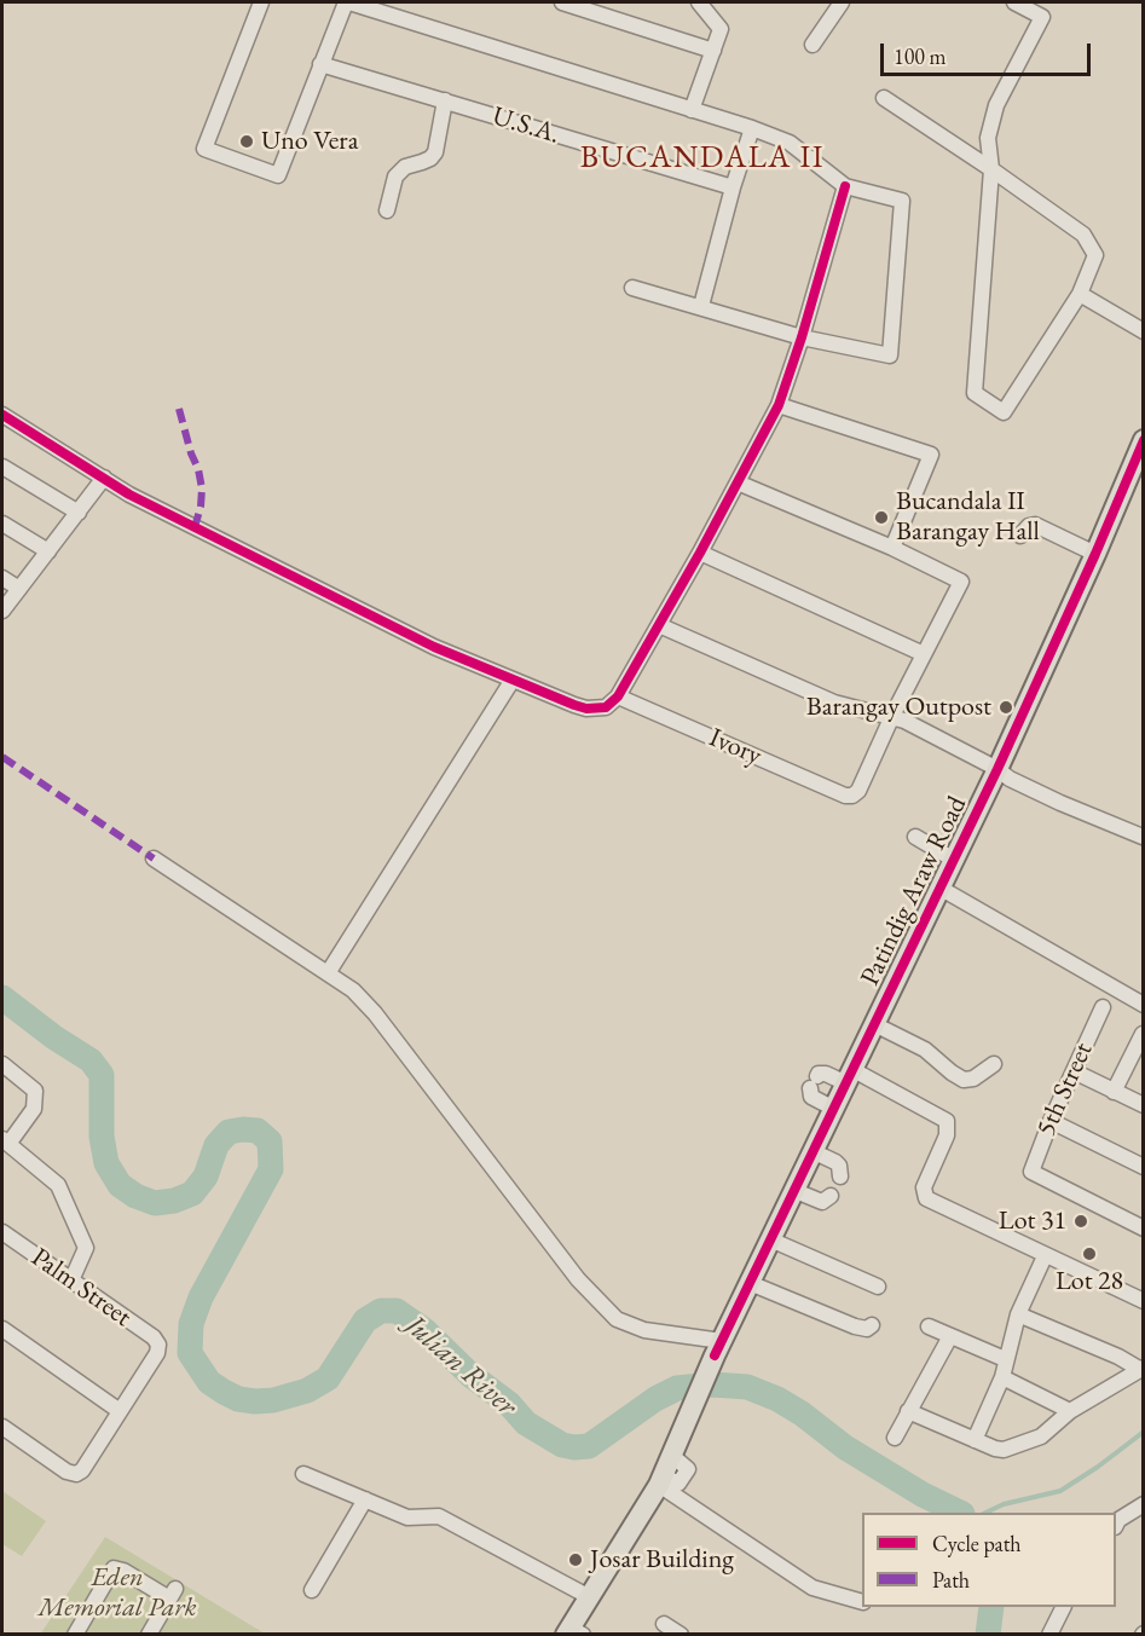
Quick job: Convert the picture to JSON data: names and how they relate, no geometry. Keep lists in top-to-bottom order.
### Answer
{
  "streets": {
    "main road": ["Patindig Araw Road"],
    "street": [
      "U.S.A.",
      "Ivory",
      "5th Street",
      "Palm Street"
    ]
  },
  "districts": ["BUCANDALA II"],
  "water": ["Julian River"],
  "parks": ["Eden Memorial Park"],
  "places": [
    "Uno Vera",
    "Bucandala II Barangay Hall",
    "Barangay Outpost",
    "Lot 31",
    "Lot 28",
    "Josar Building"
  ],
  "legend": ["Cycle path", "Path"],
  "scale_bar": "100 m"
}
